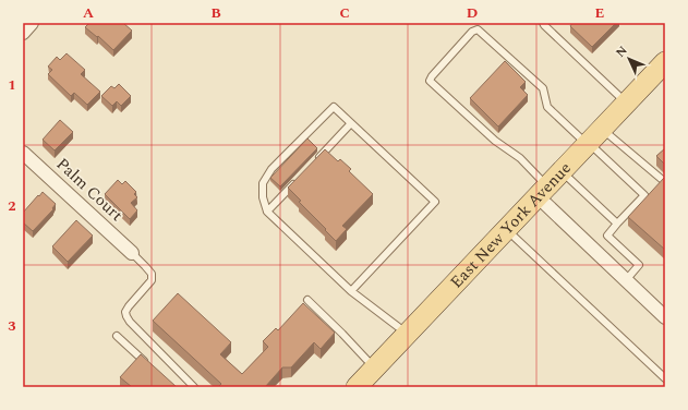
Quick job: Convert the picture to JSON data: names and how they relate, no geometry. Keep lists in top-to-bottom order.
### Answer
{
  "streets": {
    "main road": ["East New York Avenue"],
    "street": ["Palm Court"]
  },
  "north": "top left",
  "grid": {
    "columns": [
      "A",
      "B",
      "C",
      "D",
      "E"
    ],
    "rows": ["1", "2", "3"]
  }
}
